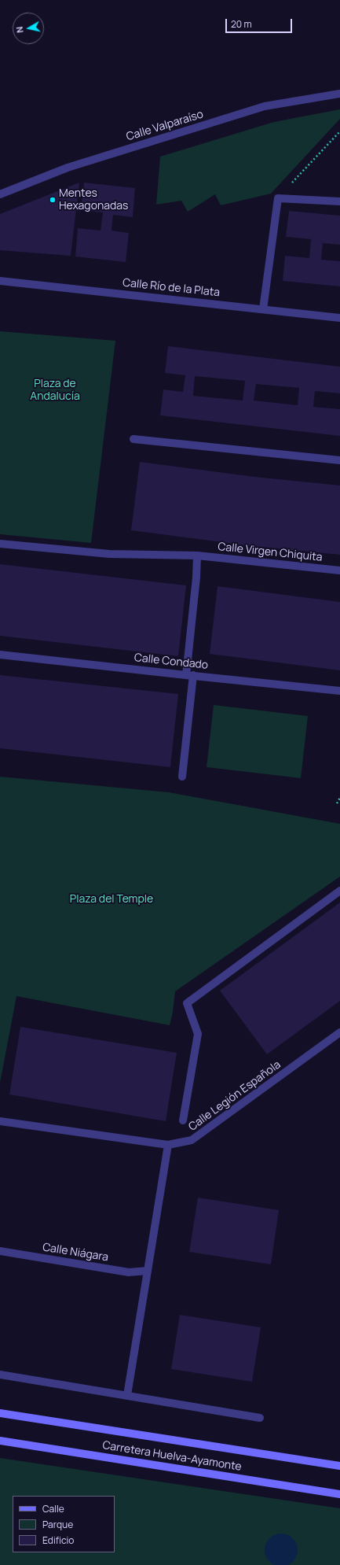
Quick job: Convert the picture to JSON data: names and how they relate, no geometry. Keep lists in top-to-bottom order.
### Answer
{
  "streets": {
    "main road": ["Carretera Huelva-Ayamonte"],
    "street": [
      "Calle Valparaíso",
      "Calle Río de la Plata",
      "Calle Virgen Chiquita",
      "Calle Condado",
      "Calle Legión Española",
      "Calle Niágara"
    ]
  },
  "parks": ["Plaza de Andalucía", "Plaza del Temple"],
  "places": ["Mentes Hexagonadas"],
  "legend": ["Calle", "Parque", "Edificio"],
  "scale_bar": "20 m",
  "north": "left"
}
